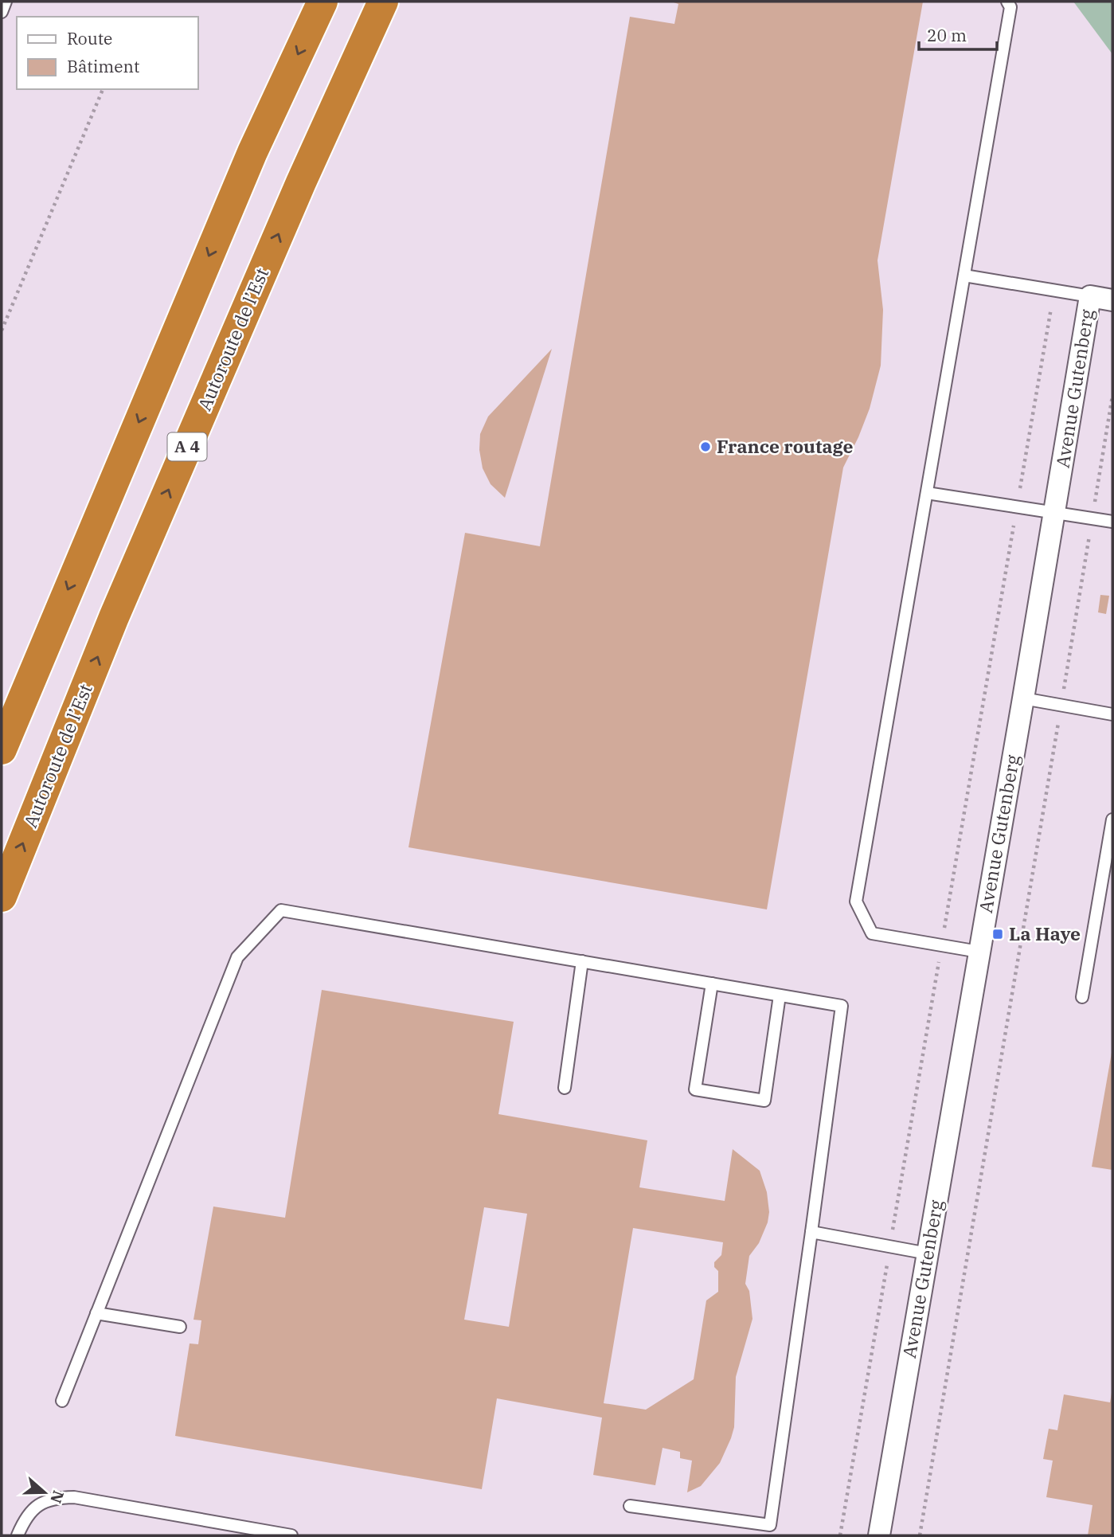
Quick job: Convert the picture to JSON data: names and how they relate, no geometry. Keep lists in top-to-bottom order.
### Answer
{
  "streets": {
    "highway": ["Autoroute de l’Est", "A 4"],
    "street": ["Avenue Gutenberg"]
  },
  "places": {
    "other": ["France routage"],
    "transit": ["La Haye"]
  },
  "legend": ["Route", "Bâtiment"],
  "scale_bar": "20 m",
  "north": "right"
}
